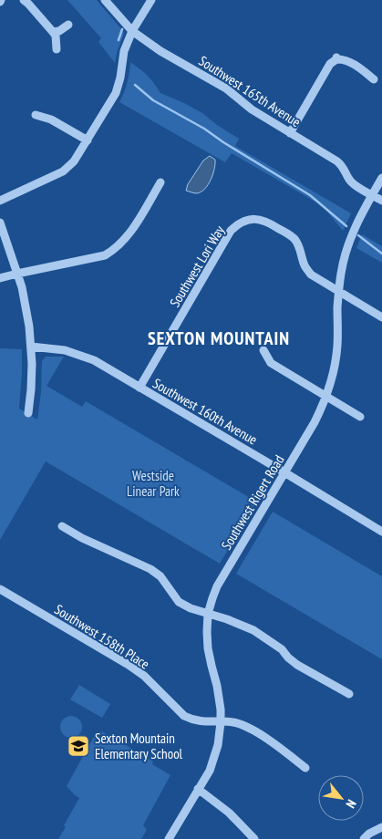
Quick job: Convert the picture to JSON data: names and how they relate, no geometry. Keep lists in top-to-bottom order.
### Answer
{
  "streets": {
    "street": [
      "Southwest 165th Avenue",
      "Southwest Lori Way",
      "Southwest 160th Avenue",
      "Southwest Rigert Road",
      "Southwest 158th Place"
    ]
  },
  "crossings": [
    ["Southwest 165th Avenue", "Southwest Rigert Road"],
    ["Southwest Lori Way", "Southwest 160th Avenue"],
    ["Southwest Lori Way", "Southwest Rigert Road"],
    ["Southwest 160th Avenue", "Southwest Rigert Road"],
    ["Southwest Rigert Road", "Southwest 158th Place"]
  ],
  "districts": ["SEXTON MOUNTAIN"],
  "parks": ["Westside Linear Park"],
  "places": {
    "school or university": ["Sexton Mountain Elementary School"]
  },
  "north": "bottom right"
}
